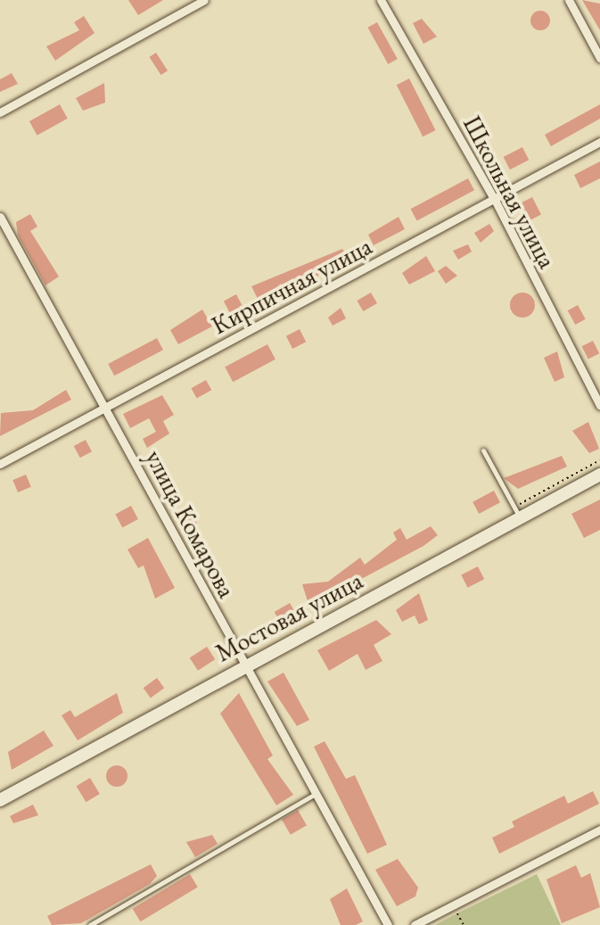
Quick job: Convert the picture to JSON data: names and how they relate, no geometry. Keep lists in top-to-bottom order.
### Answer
{
  "streets": {
    "street": [
      "Школьная улица",
      "Кирпичная улица",
      "улица Комарова",
      "Мостовая улица"
    ]
  },
  "crossings": [
    ["Школьная улица", "Кирпичная улица"],
    ["Кирпичная улица", "улица Комарова"],
    ["улица Комарова", "Мостовая улица"]
  ]
}
